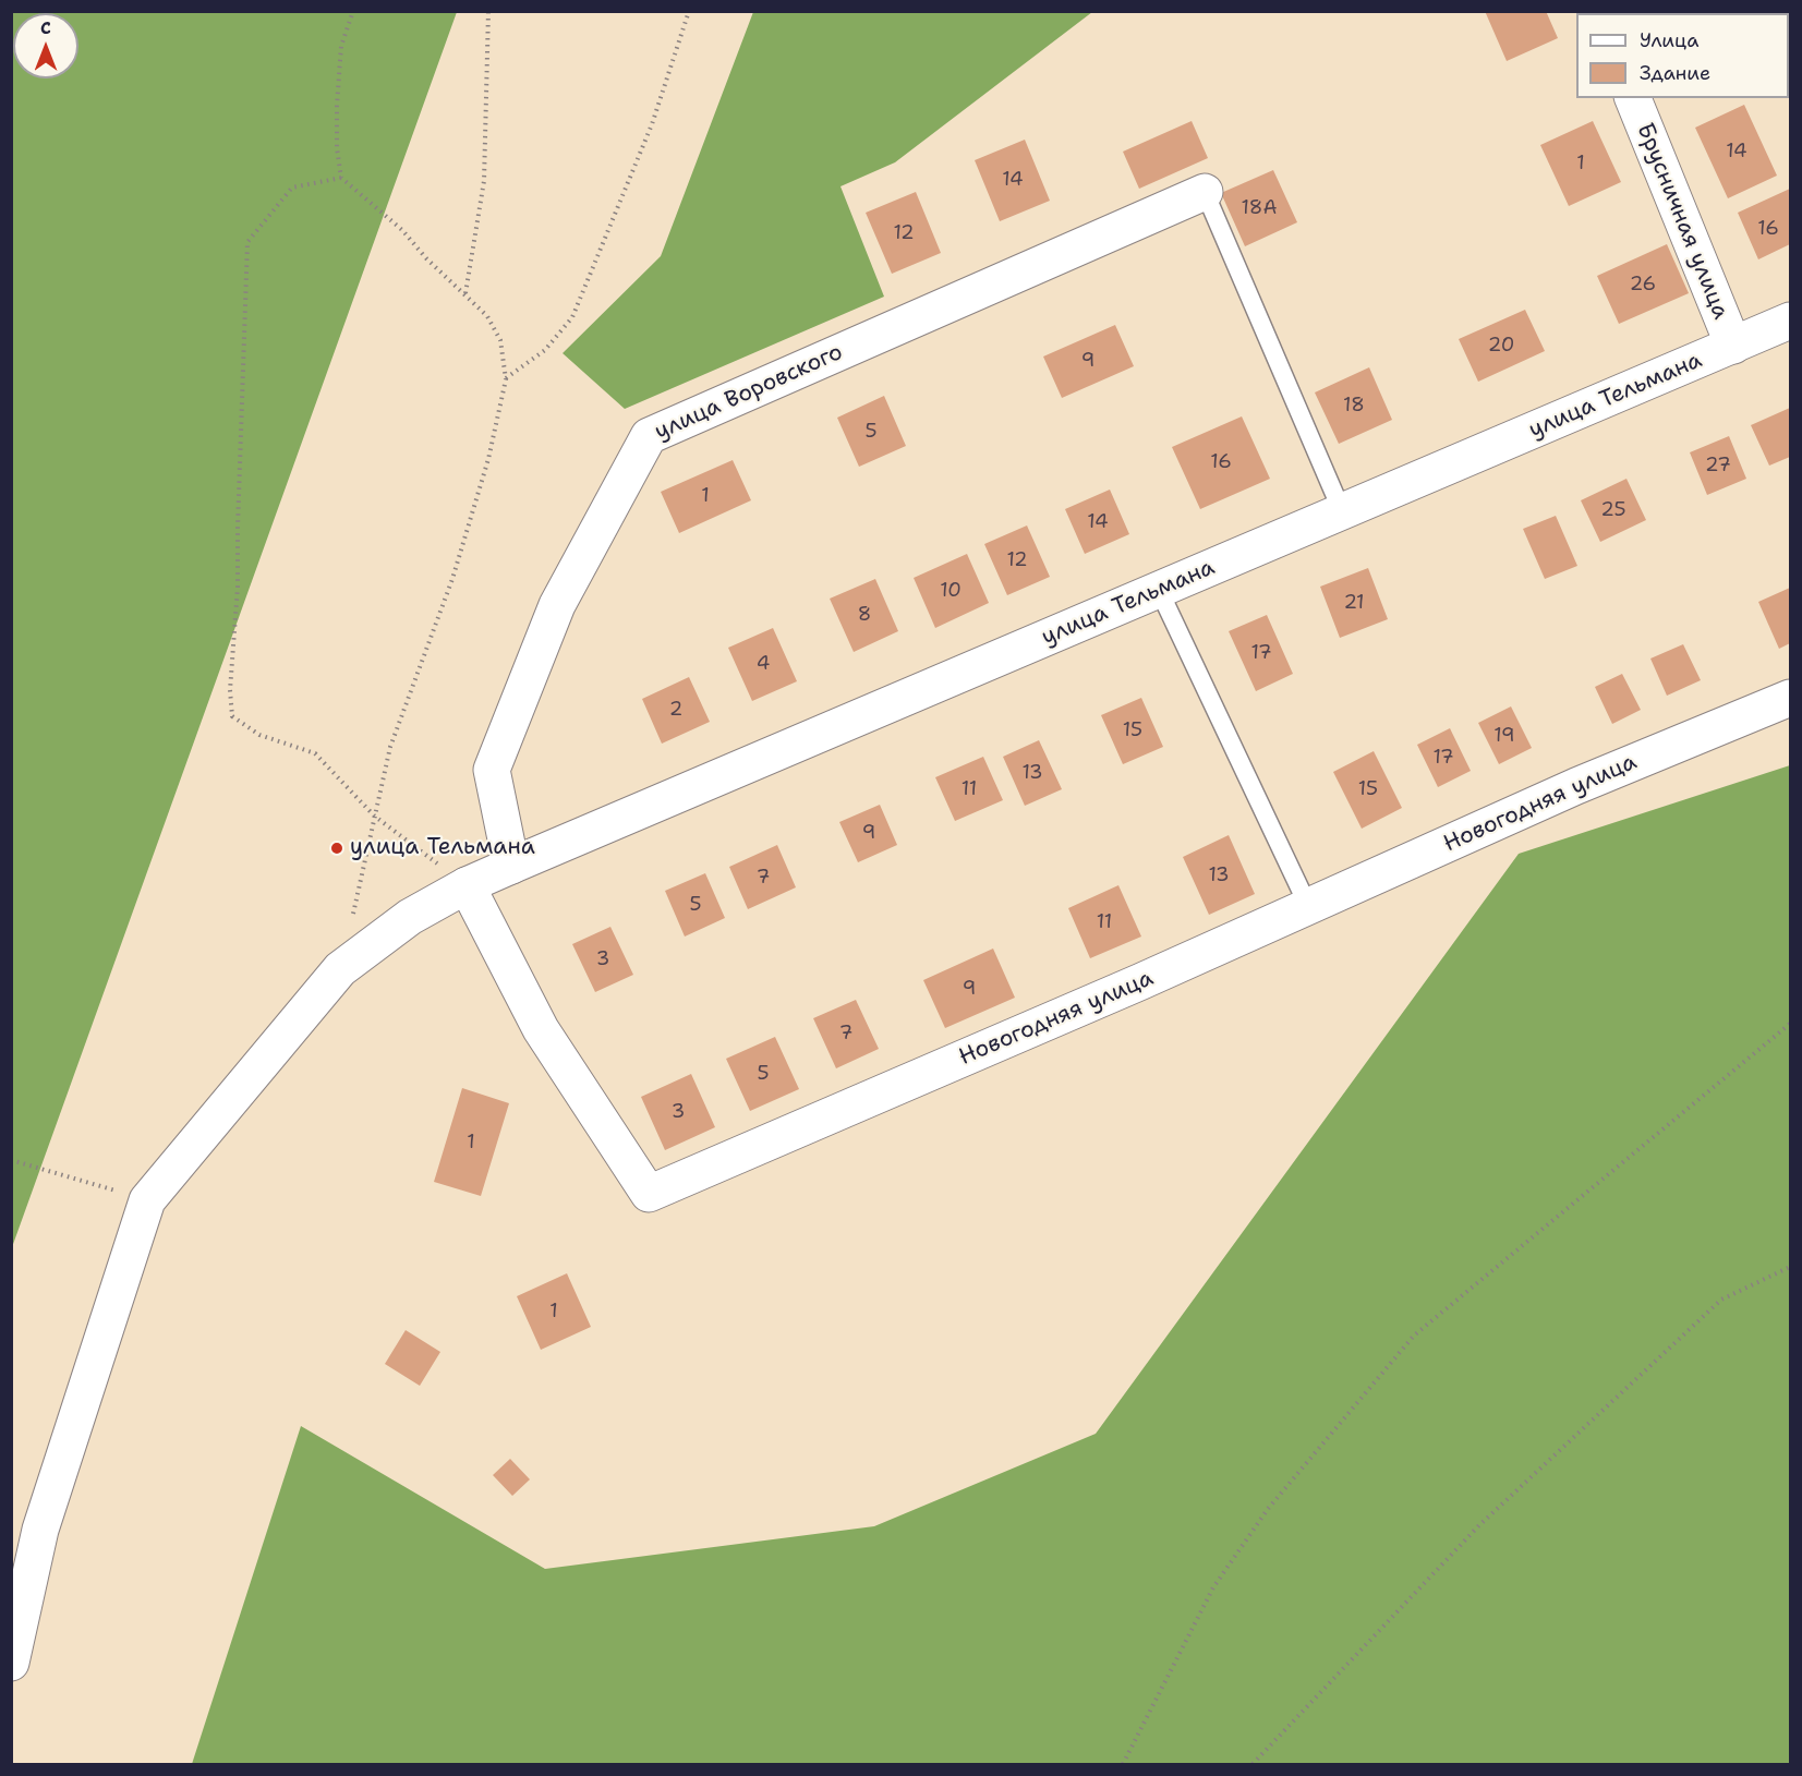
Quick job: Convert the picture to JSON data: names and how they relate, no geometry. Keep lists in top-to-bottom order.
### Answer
{
  "streets": {
    "street": [
      "Брусничная улица",
      "улица Воровского",
      "улица Тельмана",
      "Новогодняя улица"
    ]
  },
  "crossings": [
    ["Брусничная улица", "улица Тельмана"],
    ["улица Воровского", "улица Тельмана"],
    ["улица Тельмана", "Новогодняя улица"]
  ],
  "places": ["улица Тельмана"],
  "house_numbers": [
    "14",
    "1",
    "14",
    "18А",
    "16",
    "12",
    "26",
    "20",
    "9",
    "18",
    "5",
    "16",
    "27",
    "1",
    "25",
    "14",
    "12",
    "10",
    "21",
    "8",
    "17",
    "4",
    "2",
    "15",
    "19",
    "17",
    "13",
    "11",
    "15",
    "9",
    "13",
    "7",
    "5",
    "11",
    "3",
    "9",
    "7",
    "5",
    "3",
    "1",
    "1"
  ],
  "legend": ["Улица", "Здание"],
  "north": "top"
}
